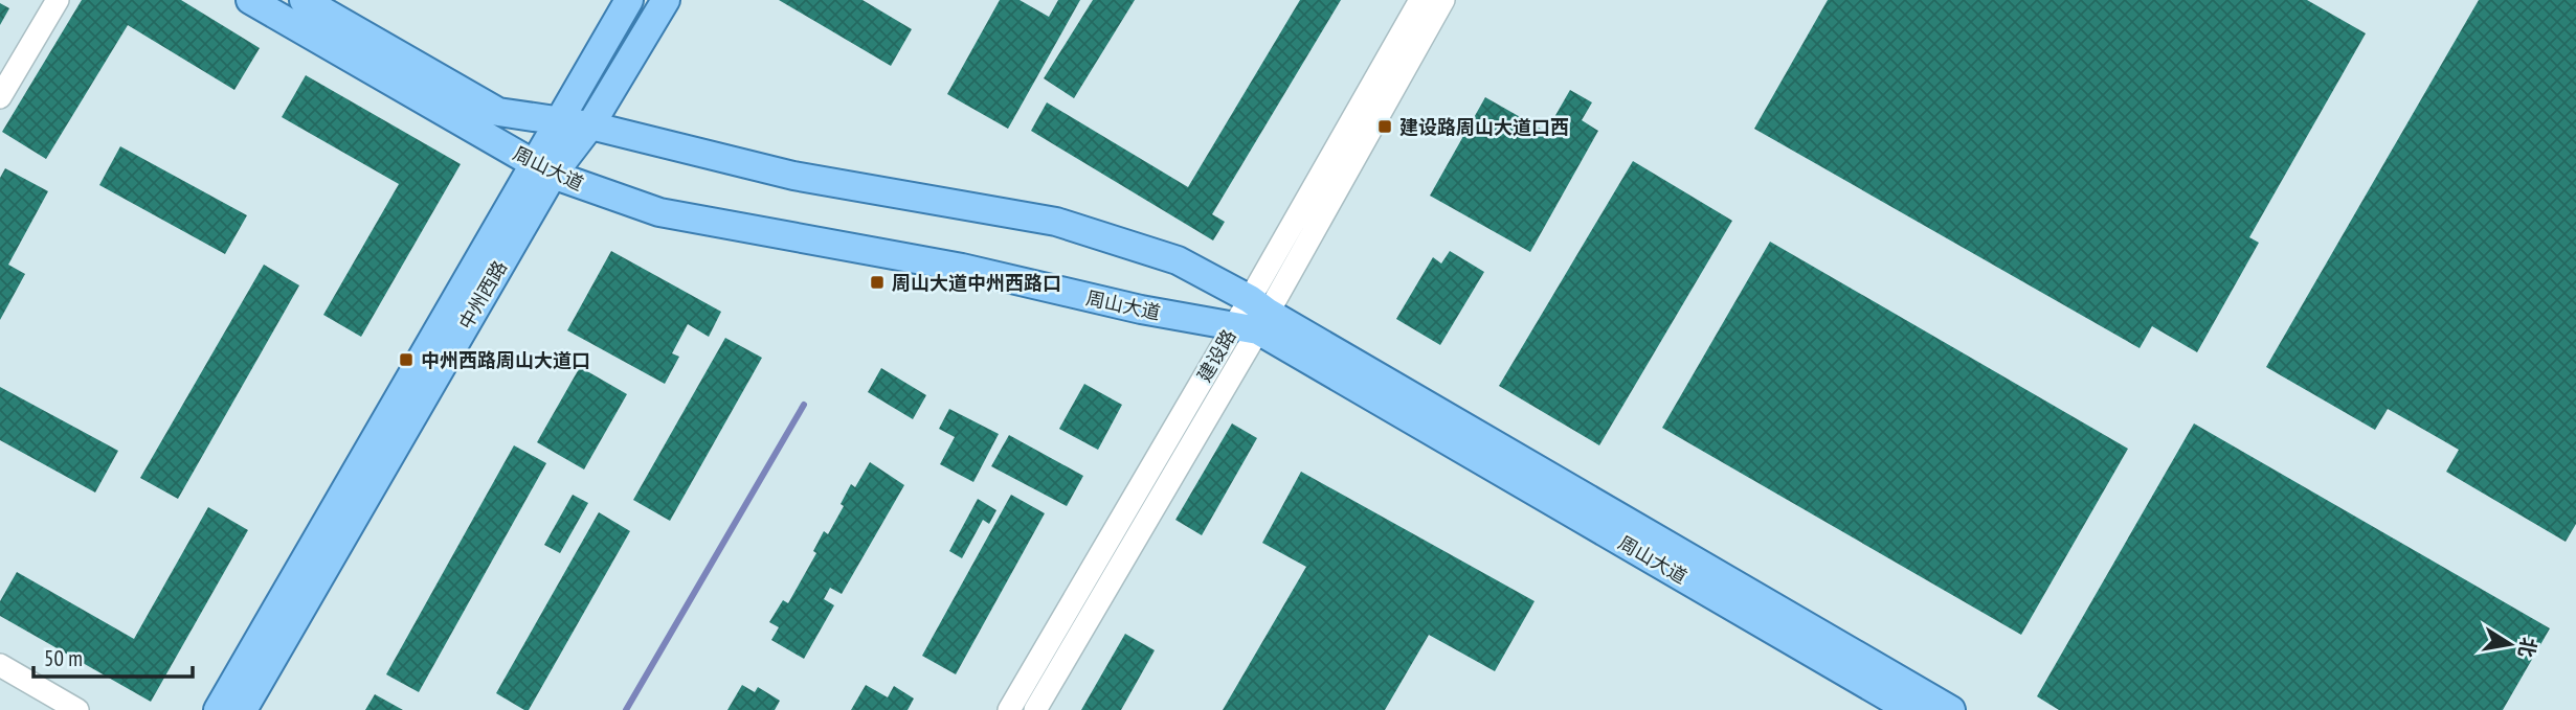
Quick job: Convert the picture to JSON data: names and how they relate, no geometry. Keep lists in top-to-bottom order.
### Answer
{
  "streets": {
    "main road": ["周山大道", "中州西路"],
    "street": ["建设路"]
  },
  "crossings": [
    ["周山大道", "中州西路"],
    ["周山大道", "建设路"]
  ],
  "places": {
    "transit": ["建设路周山大道口西", "周山大道中州西路口", "中州西路周山大道口"]
  },
  "scale_bar": "50 m",
  "north": "right"
}
